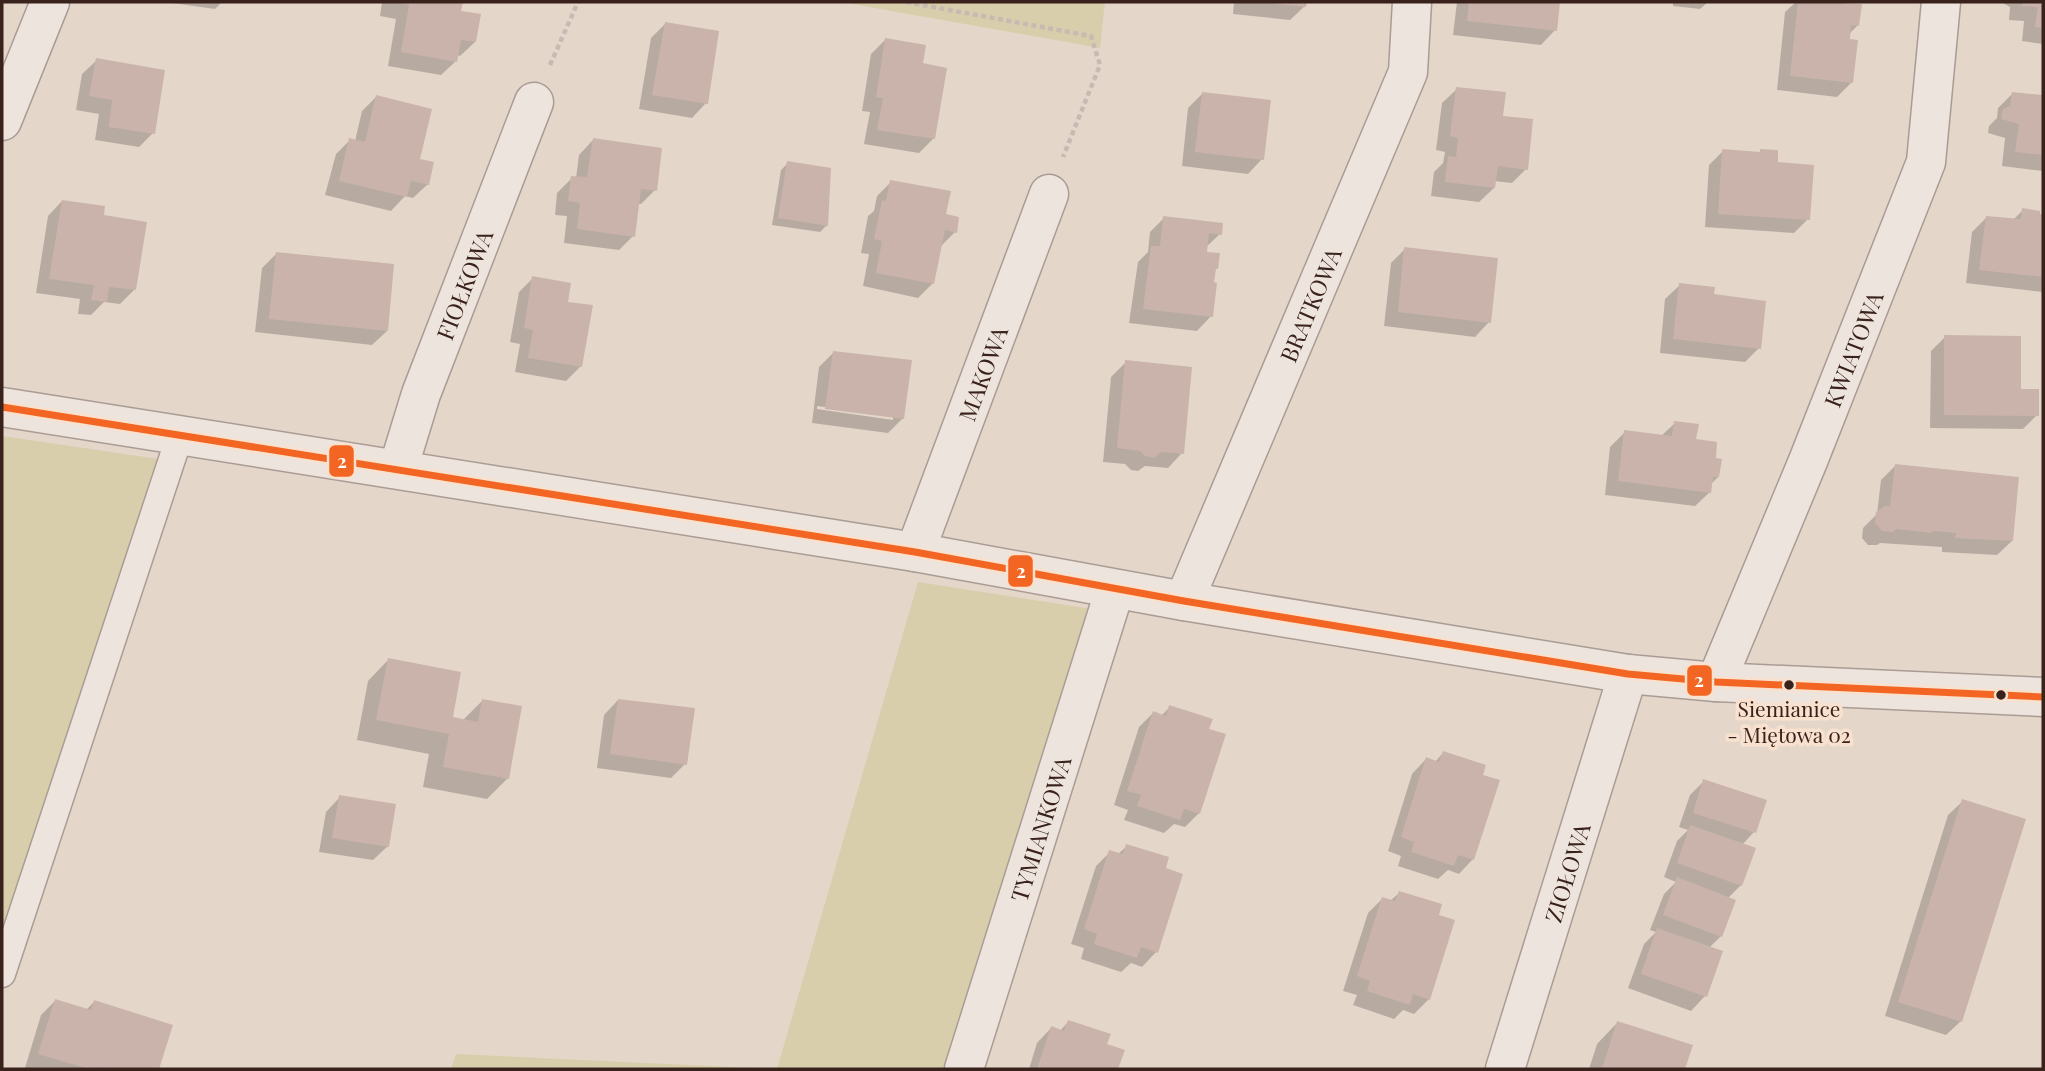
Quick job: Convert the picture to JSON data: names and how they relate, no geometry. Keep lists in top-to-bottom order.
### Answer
{
  "streets": {
    "street": [
      "FIOŁKOWA",
      "BRATKOWA",
      "KWIATOWA",
      "MAKOWA",
      "TYMIANKOWA",
      "ZIOŁOWA"
    ]
  },
  "places": ["Siemianice - Miętowa 02"],
  "lines": ["transit line 2"]
}
